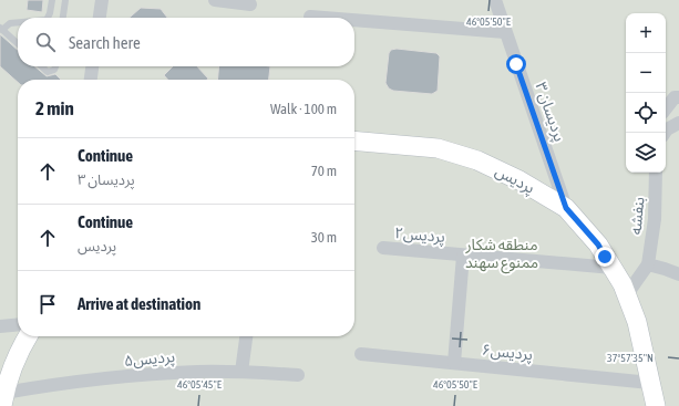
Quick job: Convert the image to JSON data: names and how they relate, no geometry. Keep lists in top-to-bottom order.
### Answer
{
  "streets": {
    "street": [
      "پردیسان ۳",
      "پردیس",
      "بنفشه",
      "پردیس۲",
      "پردیس۶",
      "پردیس۵"
    ]
  },
  "crossings": [
    ["پردیسان ۳", "پردیس"],
    ["پردیس", "بنفشه"],
    ["پردیس", "پردیس۲"],
    ["پردیس", "پردیس۶"]
  ],
  "parks": ["منطقه شکار ممنوع سهند"],
  "page": {
    "map_buttons": ["+", "−"],
    "search": "Search here",
    "heading": ["2 min", "Walk · 100 m"],
    "list": [
      ["Continue", "پردیسان ۳", "70 m"],
      ["Continue", "پردیس", "30 m"],
      "Arrive at destination"
    ]
  },
  "coordinates": ["46°05'50\"E", "37°57'35\"N", "46°05'45\"E"]
}
